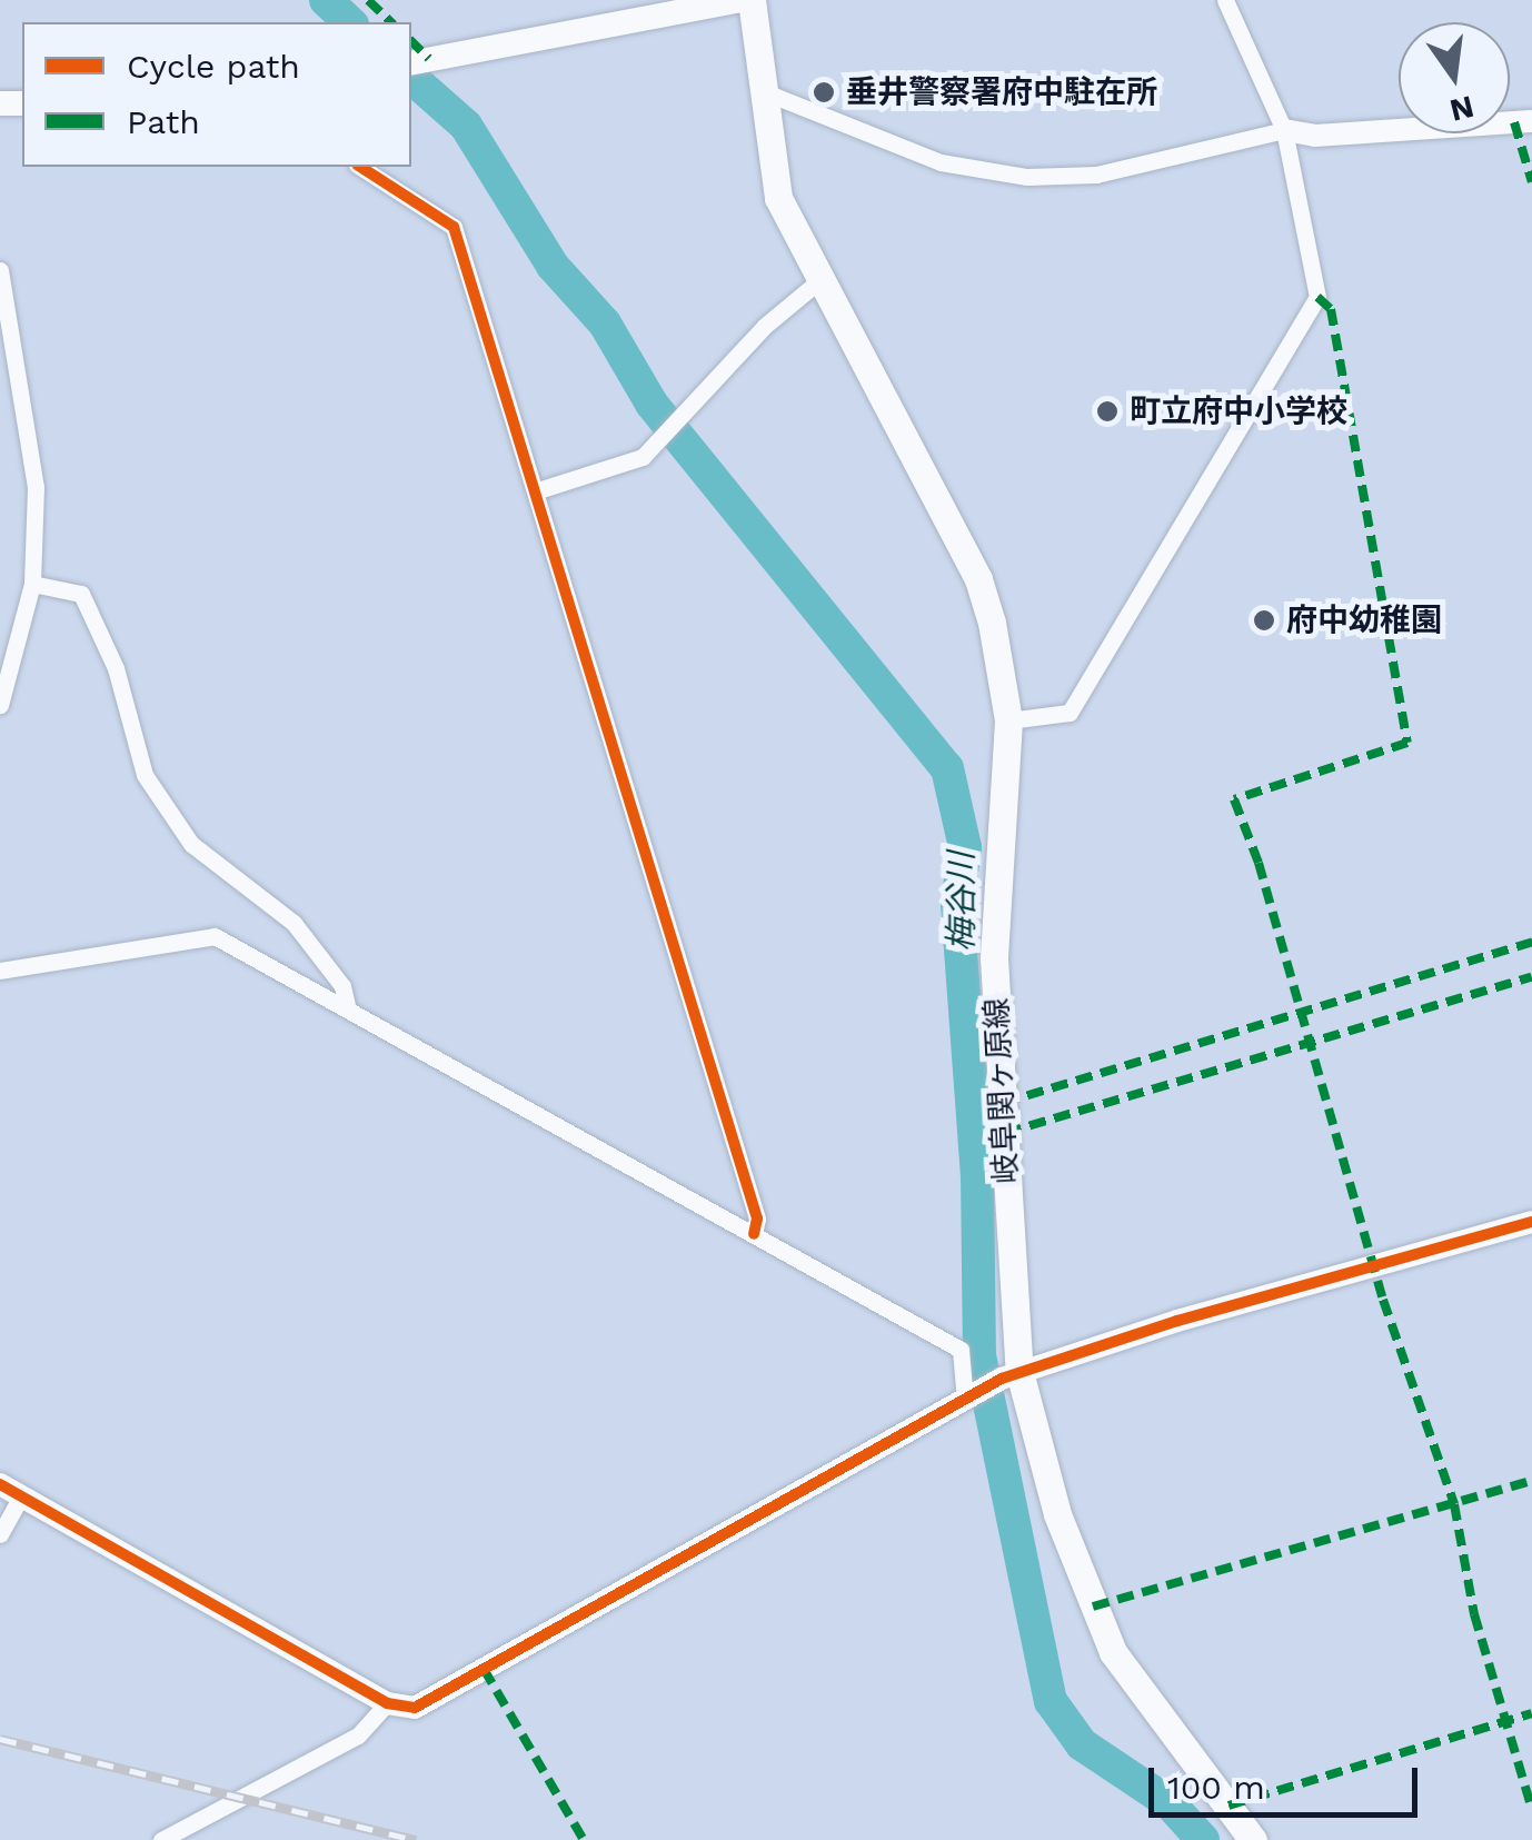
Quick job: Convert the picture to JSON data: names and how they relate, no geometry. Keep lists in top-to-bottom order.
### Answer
{
  "streets": {
    "main road": ["岐阜関ヶ原線"]
  },
  "water": ["梅谷川"],
  "places": ["垂井警察署府中駐在所", "町立府中小学校", "府中幼稚園"],
  "legend": ["Cycle path", "Path"],
  "scale_bar": "100 m",
  "north": "bottom"
}
